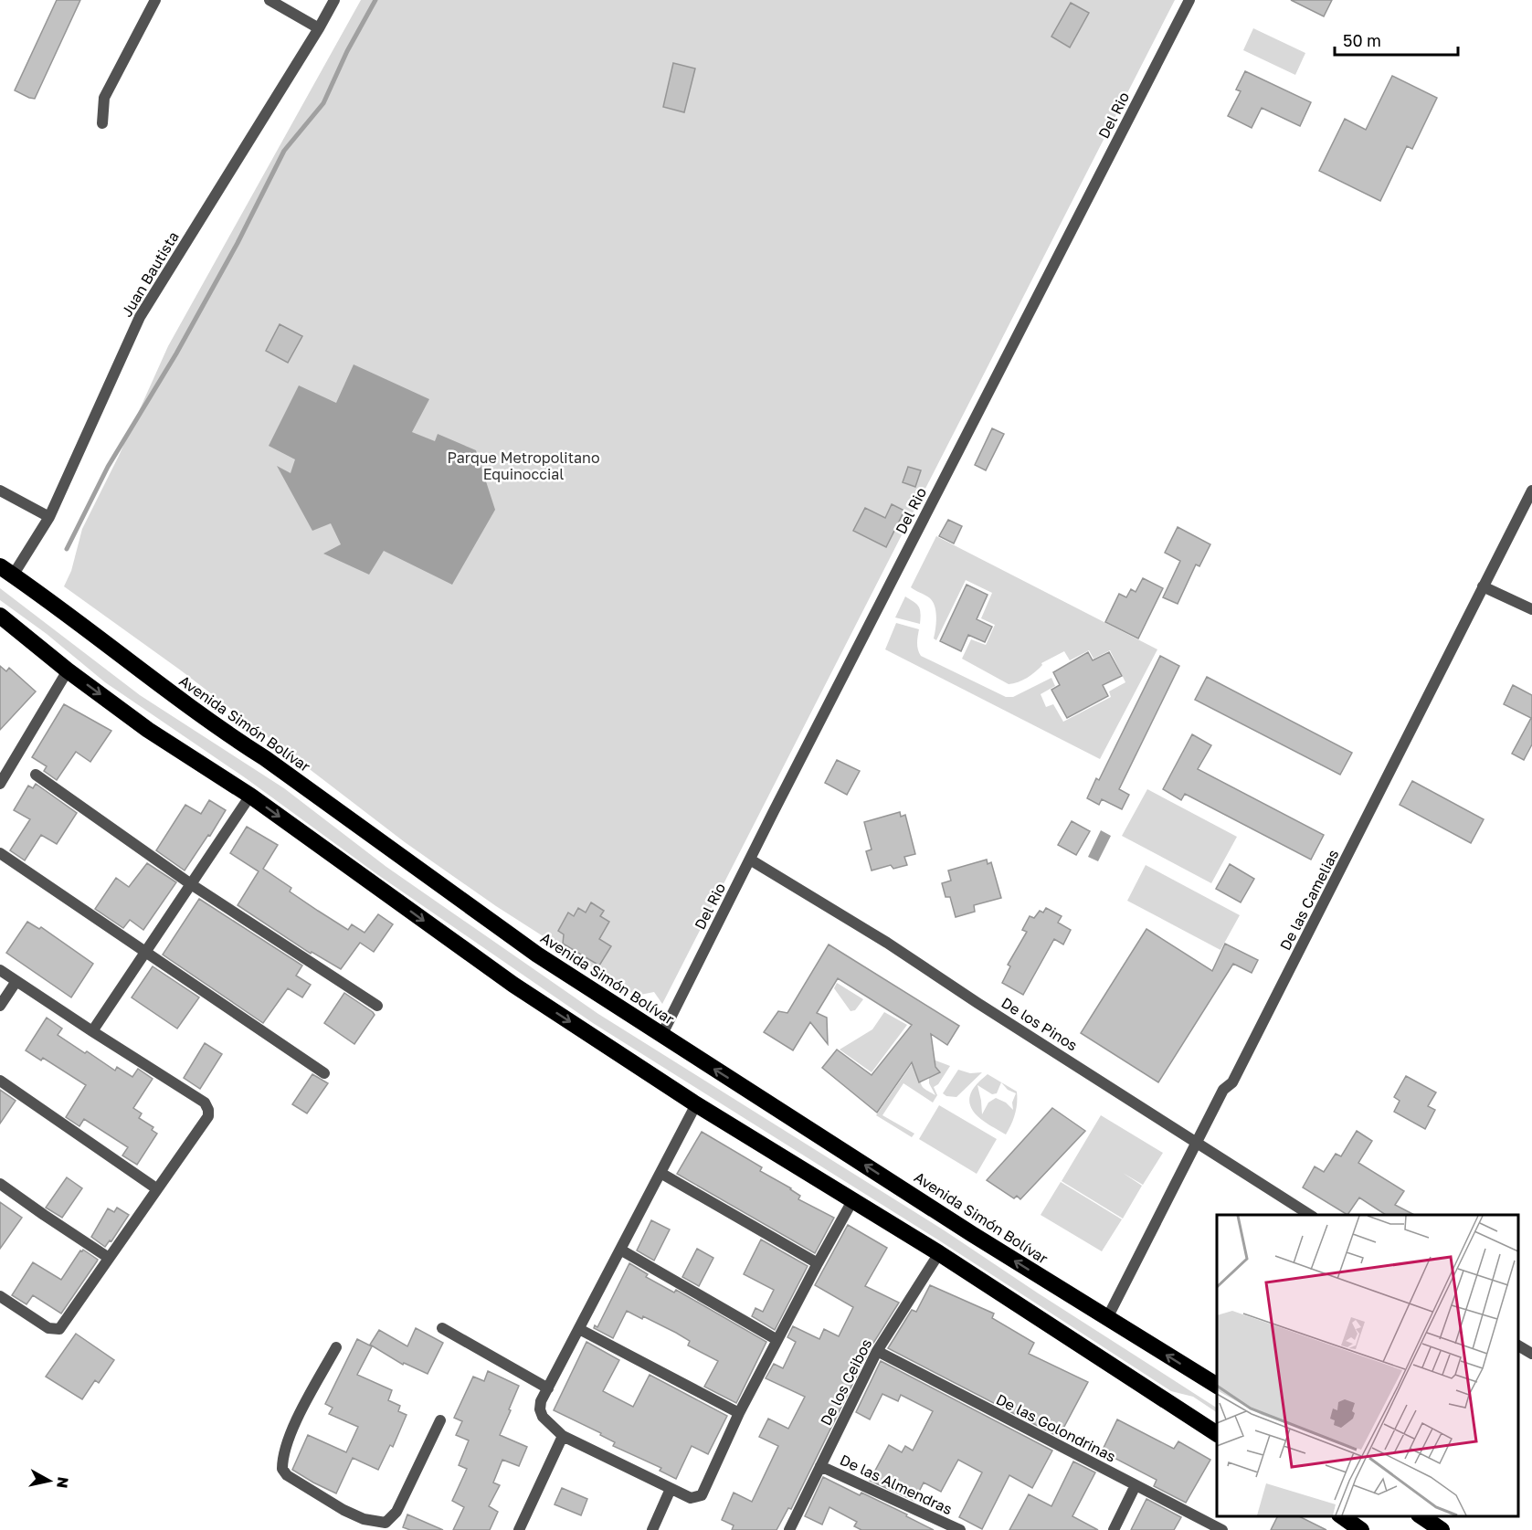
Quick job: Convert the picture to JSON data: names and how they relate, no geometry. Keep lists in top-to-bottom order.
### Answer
{
  "streets": {
    "highway": ["Avenida Simón Bolívar"],
    "street": [
      "Del Rio",
      "Juan Bautista",
      "De las Camelias",
      "De los Pinos",
      "De los Ceibos",
      "De las Golondrinas",
      "De las Almendras"
    ]
  },
  "crossings": [
    ["Del Rio", "Avenida Simón Bolívar"],
    ["Del Rio", "De los Pinos"],
    ["Juan Bautista", "Avenida Simón Bolívar"],
    ["Avenida Simón Bolívar", "De las Camelias"],
    ["De las Camelias", "De los Pinos"],
    ["De los Ceibos", "De las Golondrinas"],
    ["De los Ceibos", "De las Almendras"]
  ],
  "parks": ["Parque Metropolitano Equinoccial"],
  "scale_bar": "50 m",
  "north": "right"
}
